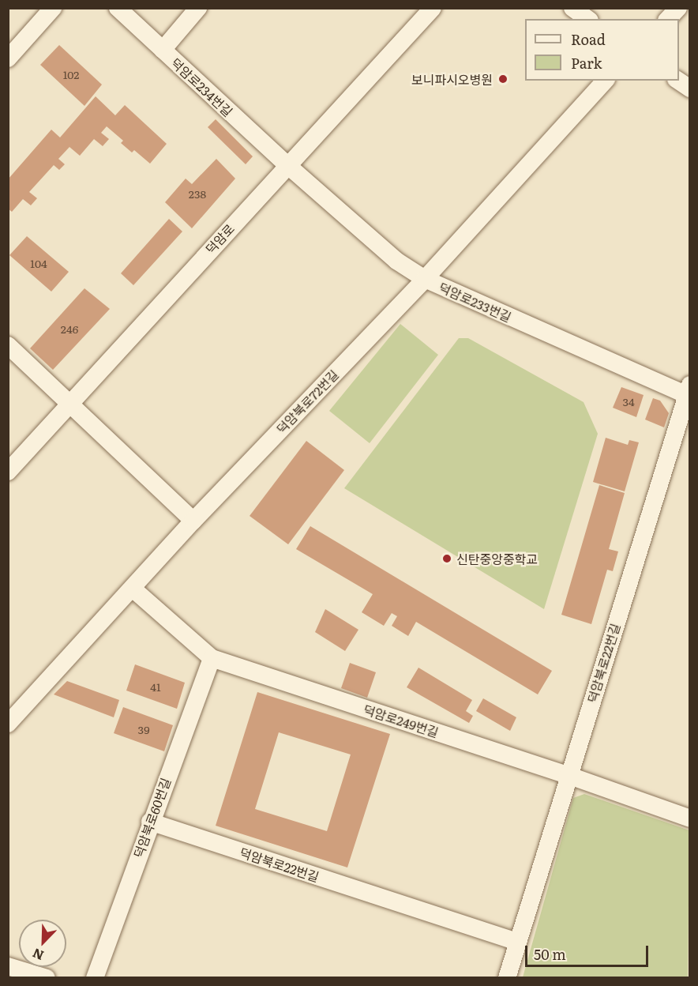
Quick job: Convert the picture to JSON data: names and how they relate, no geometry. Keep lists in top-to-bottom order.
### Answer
{
  "streets": {
    "street": [
      "덕암로234번길",
      "덕암로",
      "덕암로233번길",
      "덕암북로72번길",
      "덕암북로22번길",
      "덕암로249번길",
      "덕암북로60번길"
    ]
  },
  "crossings": [
    ["덕암로234번길", "덕암로"],
    ["덕암로234번길", "덕암로233번길"],
    ["덕암로", "덕암로233번길"],
    ["덕암로233번길", "덕암북로72번길"],
    ["덕암로233번길", "덕암북로22번길"],
    ["덕암북로72번길", "덕암로249번길"],
    ["덕암북로22번길", "덕암로249번길"],
    ["덕암북로22번길", "덕암북로60번길"],
    ["덕암로249번길", "덕암북로60번길"]
  ],
  "places": ["보니파시오병원", "신탄중앙중학교"],
  "house_numbers": [
    "102",
    "238",
    "104",
    "246",
    "34",
    "41",
    "39"
  ],
  "legend": ["Road", "Park"],
  "scale_bar": "50 m",
  "north": "bottom left"
}
